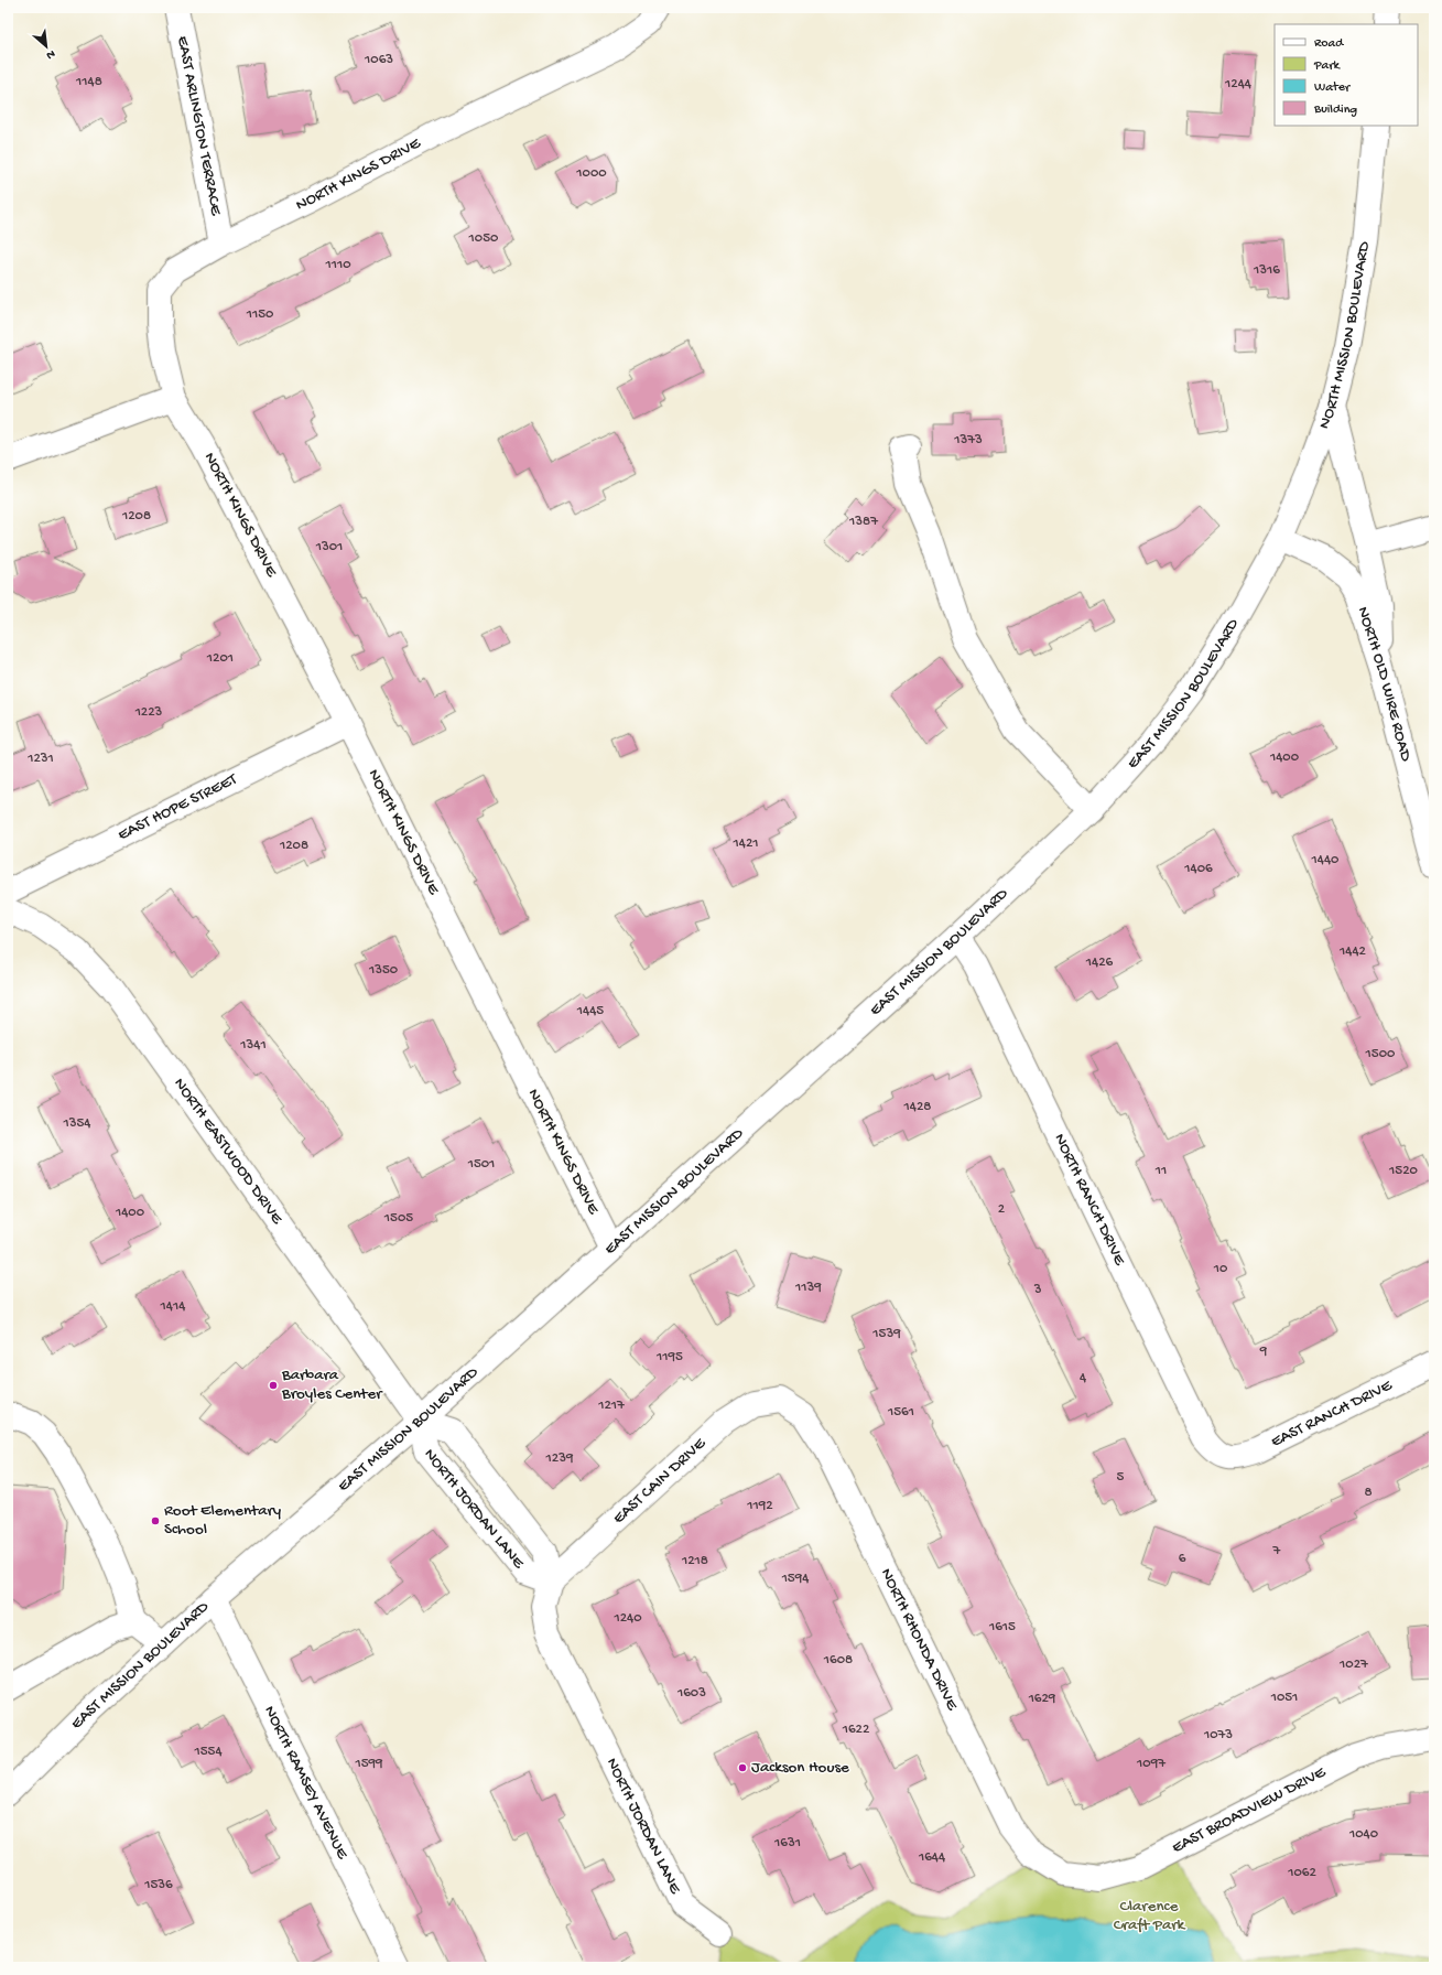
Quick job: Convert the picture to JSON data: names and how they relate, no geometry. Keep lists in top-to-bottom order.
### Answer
{
  "streets": {
    "street": [
      "EAST ARLINGTON TERRACE",
      "NORTH KINGS DRIVE",
      "NORTH MISSION BOULEVARD",
      "NORTH OLD WIRE ROAD",
      "EAST MISSION BOULEVARD",
      "EAST HOPE STREET",
      "NORTH EASTWOOD DRIVE",
      "NORTH RANCH DRIVE",
      "EAST RANCH DRIVE",
      "EAST CAIN DRIVE",
      "NORTH JORDAN LANE",
      "NORTH RHONDA DRIVE",
      "NORTH RAMSEY AVENUE",
      "EAST BROADVIEW DRIVE"
    ]
  },
  "crossings": [
    ["EAST ARLINGTON TERRACE", "NORTH KINGS DRIVE"],
    ["NORTH KINGS DRIVE", "EAST MISSION BOULEVARD"],
    ["NORTH KINGS DRIVE", "EAST HOPE STREET"],
    ["NORTH MISSION BOULEVARD", "NORTH OLD WIRE ROAD"],
    ["NORTH MISSION BOULEVARD", "EAST MISSION BOULEVARD"],
    ["NORTH OLD WIRE ROAD", "EAST MISSION BOULEVARD"],
    ["EAST MISSION BOULEVARD", "NORTH EASTWOOD DRIVE"],
    ["EAST MISSION BOULEVARD", "NORTH RANCH DRIVE"],
    ["EAST MISSION BOULEVARD", "NORTH JORDAN LANE"],
    ["EAST MISSION BOULEVARD", "NORTH RAMSEY AVENUE"],
    ["NORTH EASTWOOD DRIVE", "NORTH JORDAN LANE"],
    ["NORTH RANCH DRIVE", "EAST RANCH DRIVE"],
    ["EAST CAIN DRIVE", "NORTH JORDAN LANE"],
    ["EAST CAIN DRIVE", "NORTH RHONDA DRIVE"],
    ["NORTH RHONDA DRIVE", "EAST BROADVIEW DRIVE"]
  ],
  "parks": ["Clarence Craft Park"],
  "places": ["Barbara Broyles Center", "Root Elementary School", "Jackson House"],
  "house_numbers": [
    "1063",
    "1148",
    "1244",
    "1000",
    "1050",
    "1110",
    "1316",
    "1150",
    "1373",
    "1208",
    "1387",
    "1301",
    "1201",
    "1223",
    "1400",
    "1231",
    "1421",
    "1208",
    "1440",
    "1406",
    "1442",
    "1426",
    "1350",
    "1445",
    "1341",
    "1500",
    "1428",
    "1354",
    "1501",
    "11",
    "1520",
    "2",
    "1400",
    "1505",
    "10",
    "1139",
    "3",
    "1414",
    "1539",
    "9",
    "1195",
    "4",
    "1217",
    "1561",
    "1239",
    "5",
    "8",
    "1192",
    "7",
    "6",
    "1218",
    "1594",
    "1240",
    "1615",
    "1608",
    "1027",
    "1603",
    "1051",
    "1629",
    "1622",
    "1073",
    "1554",
    "1599",
    "1097",
    "1040",
    "1631",
    "1644",
    "1062",
    "1536"
  ],
  "legend": [
    "Road",
    "Park",
    "Water",
    "Building"
  ],
  "north": "bottom right"
}
